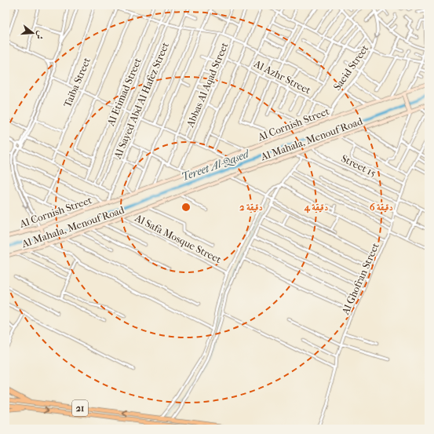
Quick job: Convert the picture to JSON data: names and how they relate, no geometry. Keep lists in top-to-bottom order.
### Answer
{
  "streets": {
    "highway": ["21"],
    "main road": ["Al Cornish Street", "Al Mahala, Menouf Road"],
    "street": [
      "Saeid Street",
      "Al Azhr Street",
      "Taiba Street",
      "Abbas Al Aqad Street",
      "Al Etimad Street",
      "Al Sayed Abd Al Hafez Street",
      "Street 15",
      "Al Safa Mosque Street",
      "Al Ghofran Street"
    ]
  },
  "crossings": [
    ["Saeid Street", "Al Azhr Street"],
    ["Saeid Street", "Al Cornish Street"],
    ["Al Azhr Street", "Abbas Al Aqad Street"],
    ["Al Sayed Abd Al Hafez Street", "Al Cornish Street"],
    ["Al Mahala, Menouf Road", "Street 15"],
    ["Al Mahala, Menouf Road", "Al Safa Mosque Street"],
    ["Street 15", "Al Ghofran Street"]
  ],
  "water": ["Tereet Al-Qased"],
  "north": "right",
  "rings": ["2 دقيقة", "4 دقيقة", "6 دقيقة"]
}
